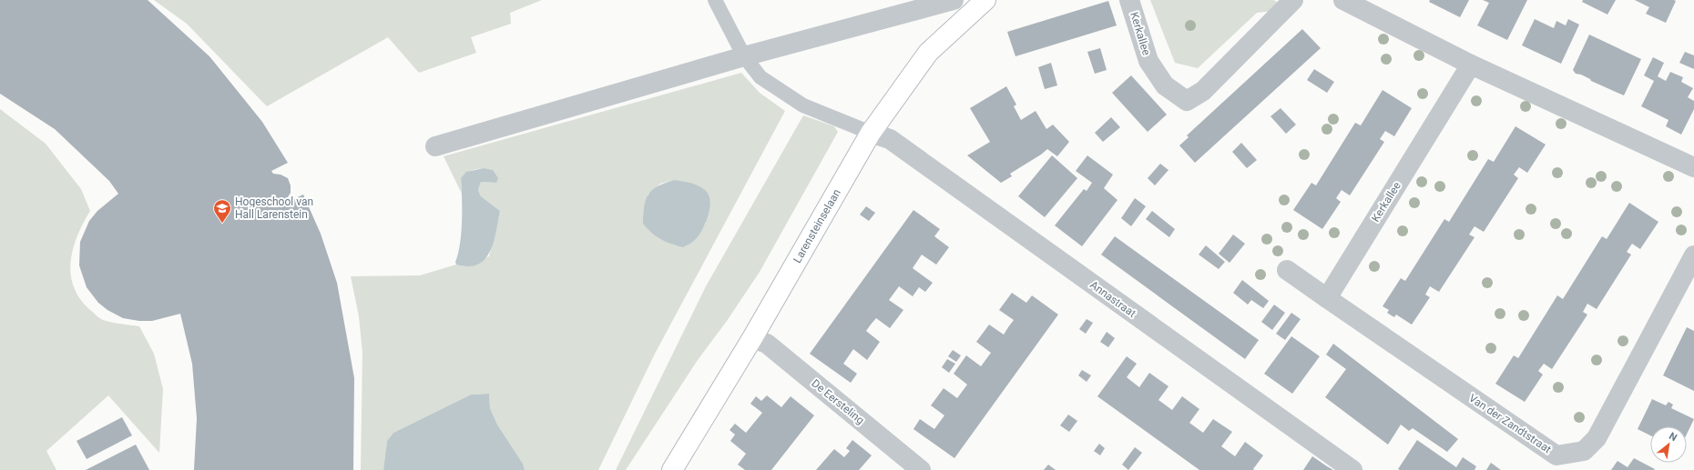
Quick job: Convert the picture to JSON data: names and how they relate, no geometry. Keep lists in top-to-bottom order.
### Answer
{
  "streets": {
    "main road": ["Larensteinselaan"],
    "street": [
      "Kerkallee",
      "Annastraat",
      "De Eersteling",
      "Van der Zandtstraat"
    ]
  },
  "crossings": [
    ["Kerkallee", "Van der Zandtstraat"],
    ["Larensteinselaan", "Annastraat"],
    ["Larensteinselaan", "De Eersteling"]
  ],
  "places": {
    "school or university": ["Hogeschool van Hall Larenstein"]
  },
  "north": "top right"
}
